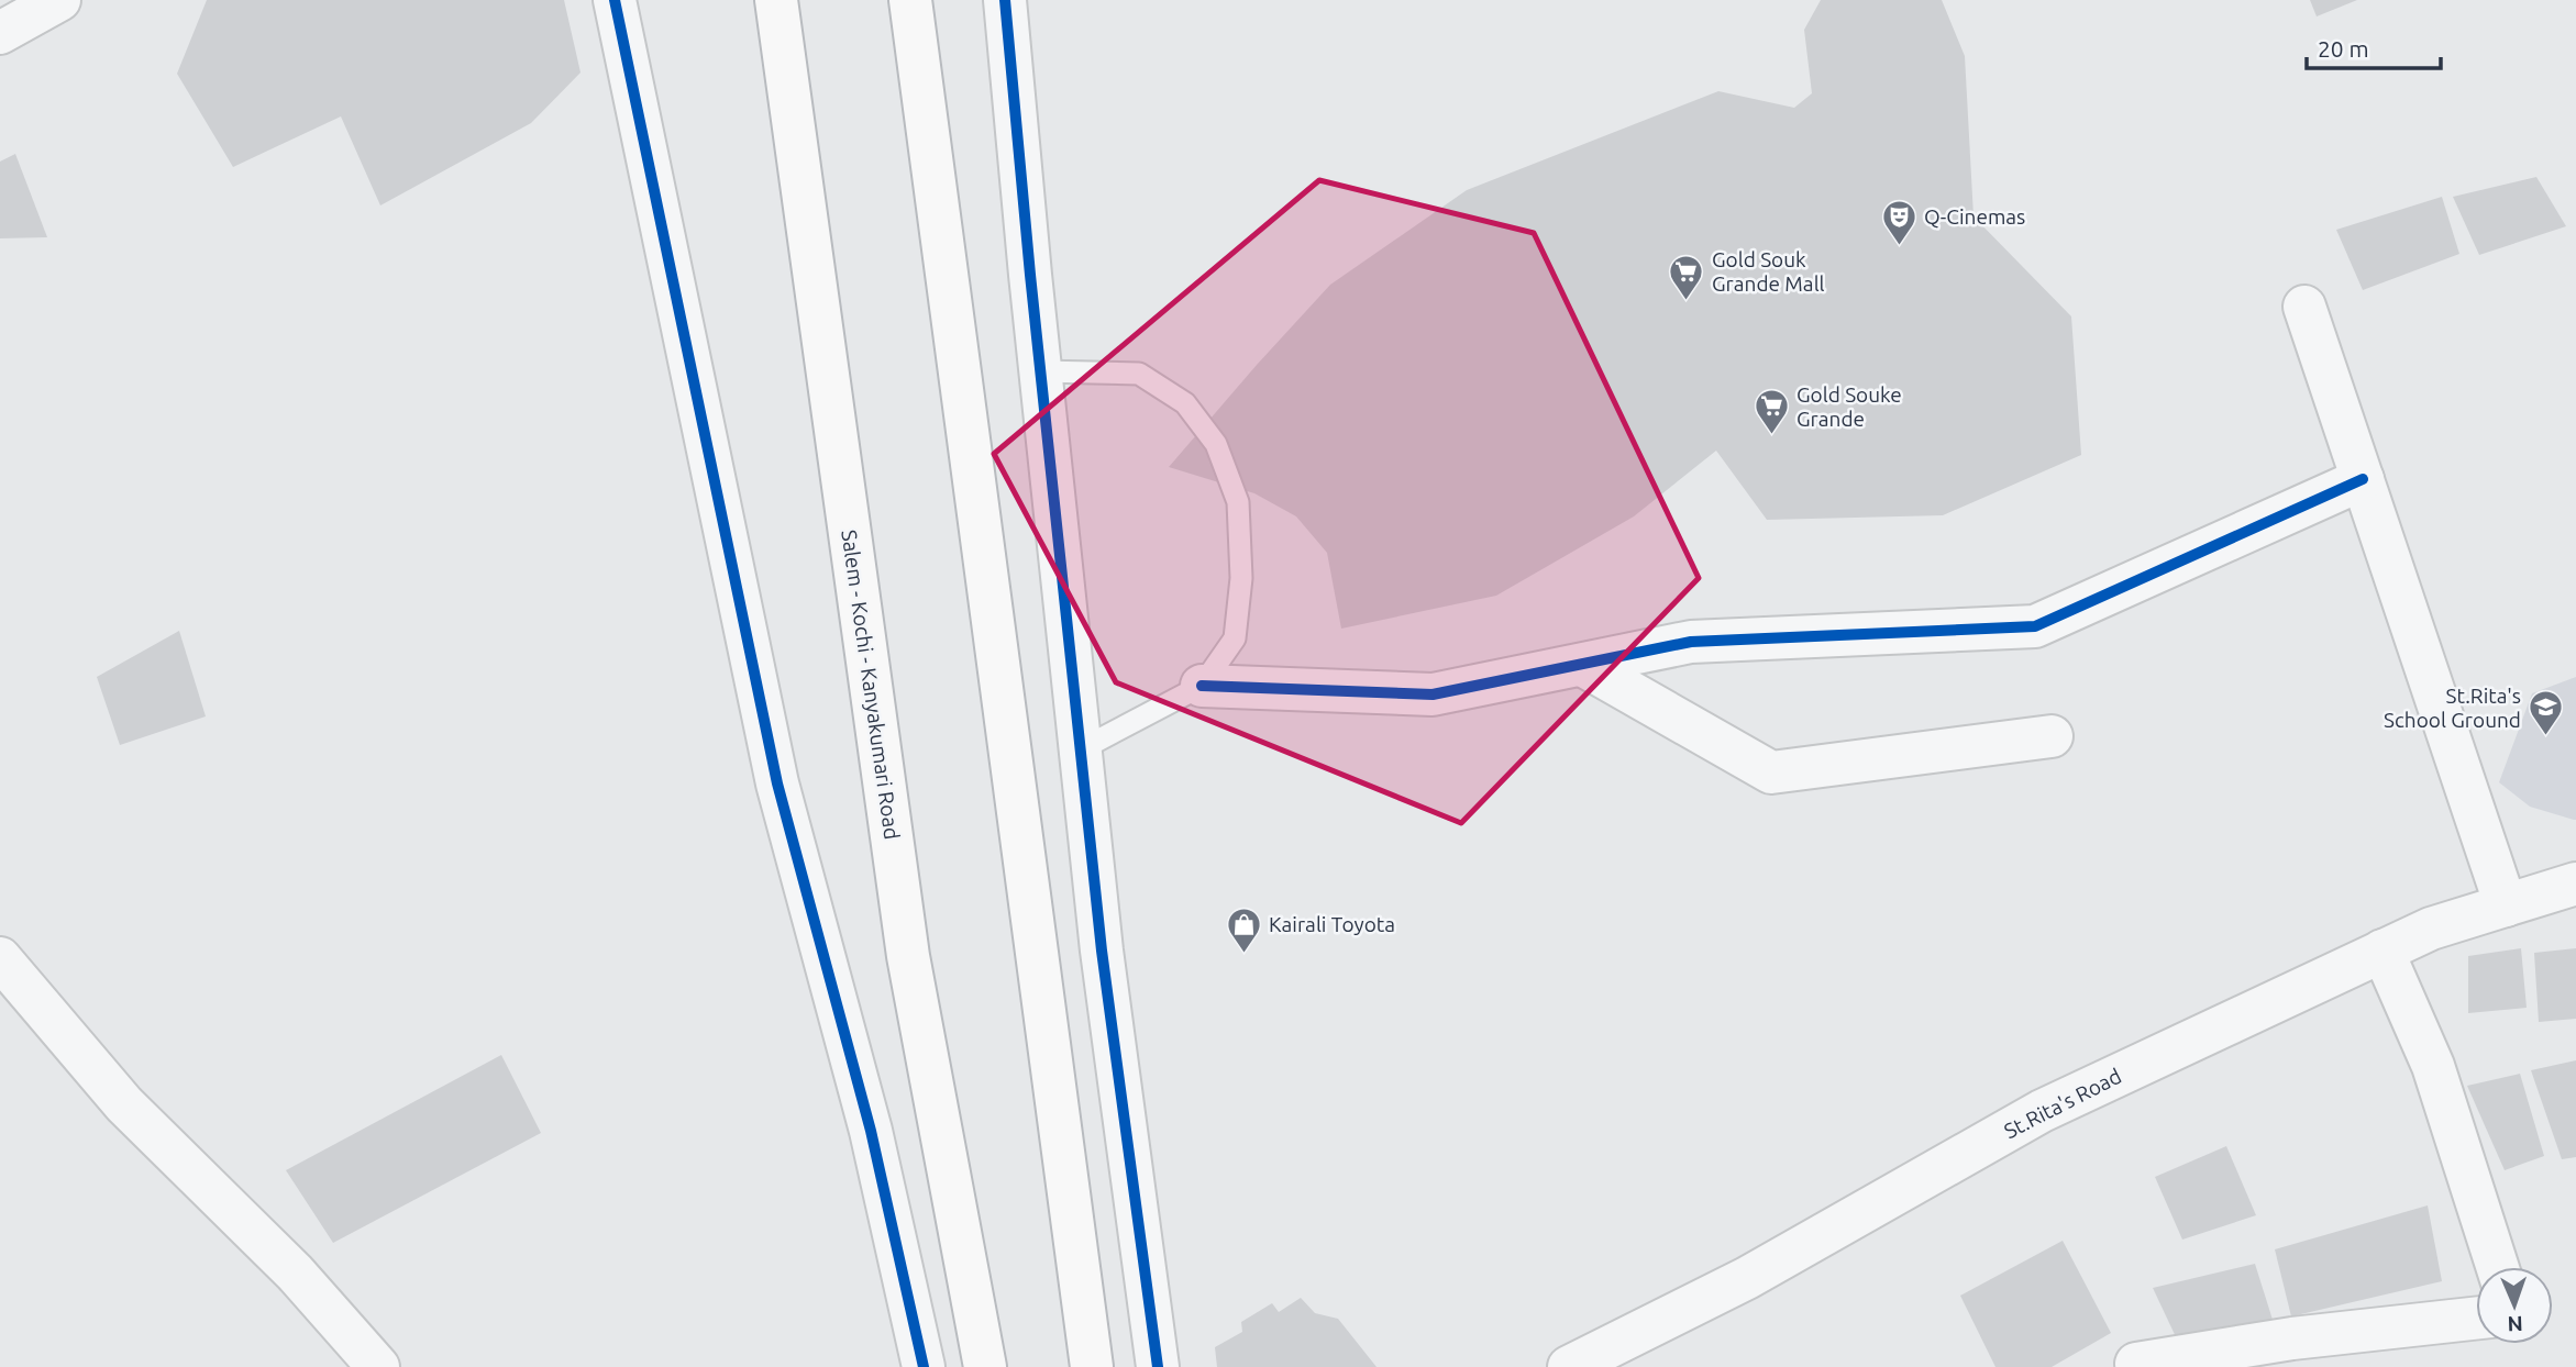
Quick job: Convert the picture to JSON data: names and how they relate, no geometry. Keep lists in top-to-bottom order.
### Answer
{
  "streets": {
    "highway": ["Salem - Kochi - Kanyakumari Road"],
    "street": ["St.Rita's Road"]
  },
  "places": {
    "theatre": ["Q-Cinemas"],
    "supermarket": ["Gold Souk Grande Mall", "Gold Souke Grande"],
    "school or university": ["St.Rita's School Ground"],
    "shop": ["Kairali Toyota"]
  },
  "scale_bar": "20 m",
  "north": "bottom"
}
